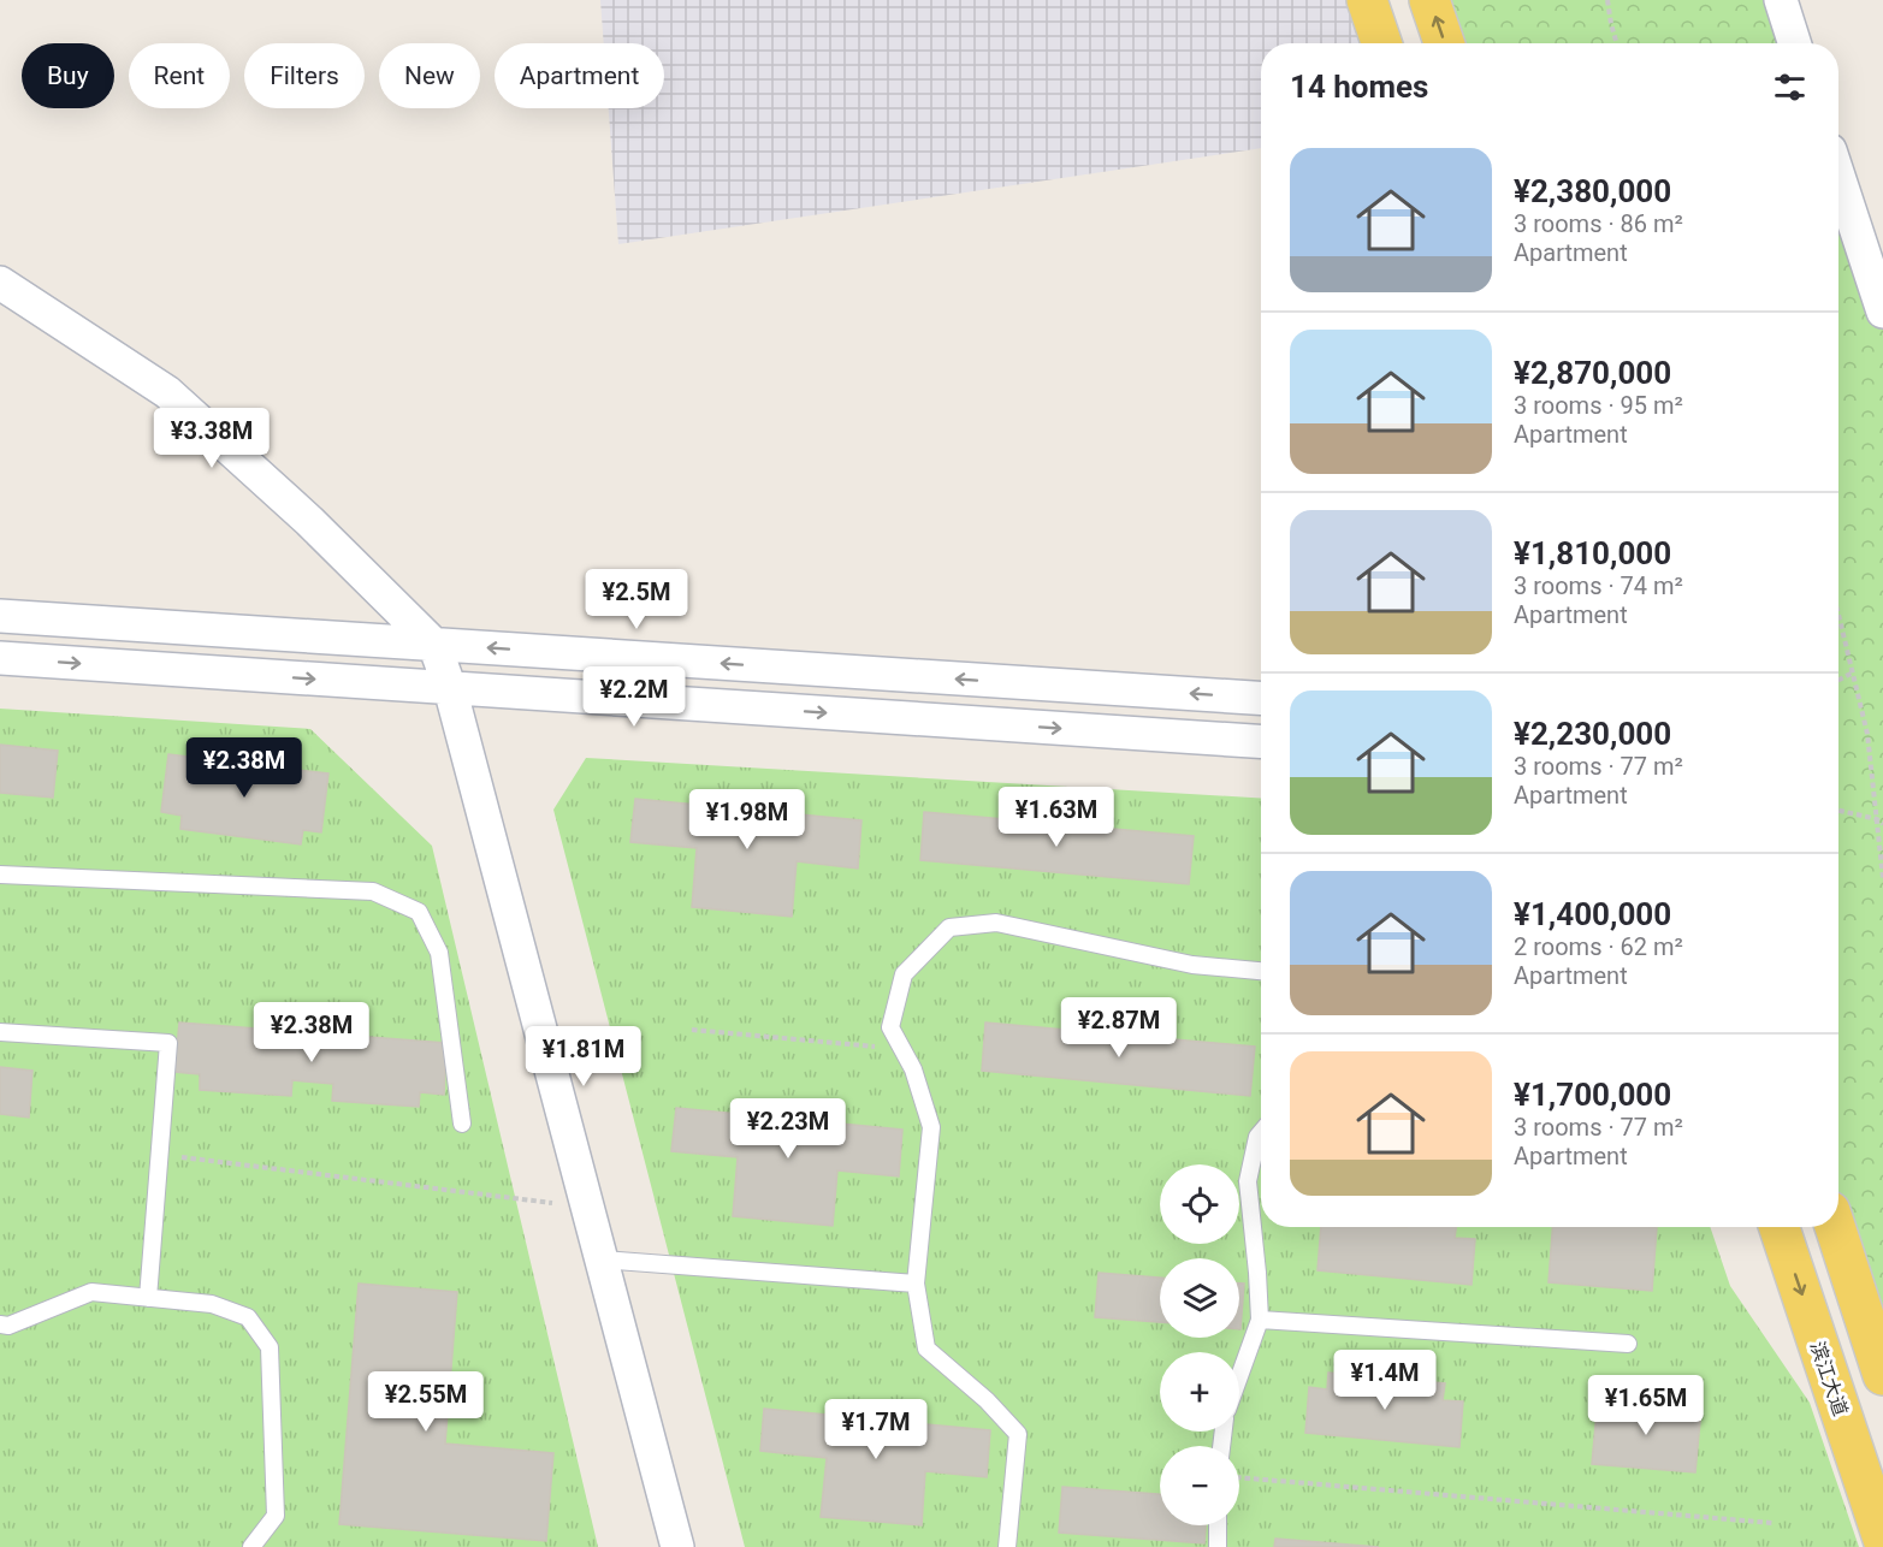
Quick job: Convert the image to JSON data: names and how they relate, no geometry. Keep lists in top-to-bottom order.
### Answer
{
  "streets": {
    "main road": ["滨江大道"]
  },
  "page": {
    "chip": [
      "Buy",
      "Rent",
      "Filters",
      "New",
      "Apartment"
    ],
    "heading": "14 homes",
    "list": [
      {
        "name": "¥2,380,000",
        "note": "3 rooms · 86 m² · Apartment"
      },
      {
        "name": "¥2,870,000",
        "note": "3 rooms · 95 m² · Apartment"
      },
      {
        "name": "¥1,810,000",
        "note": "3 rooms · 74 m² · Apartment"
      },
      {
        "name": "¥2,230,000",
        "note": "3 rooms · 77 m² · Apartment"
      },
      {
        "name": "¥1,400,000",
        "note": "2 rooms · 62 m² · Apartment"
      },
      {
        "name": "¥1,700,000",
        "note": "3 rooms · 77 m² · Apartment"
      }
    ],
    "price": [
      "¥3.38M",
      "¥2.5M",
      "¥2.2M",
      "¥2.38M",
      "¥1.63M",
      "¥1.98M",
      "¥2.87M",
      "¥2.38M",
      "¥1.81M",
      "¥2.23M",
      "¥1.4M",
      "¥2.55M",
      "¥1.65M",
      "¥1.7M"
    ],
    "map_buttons": ["+", "−"]
  }
}
